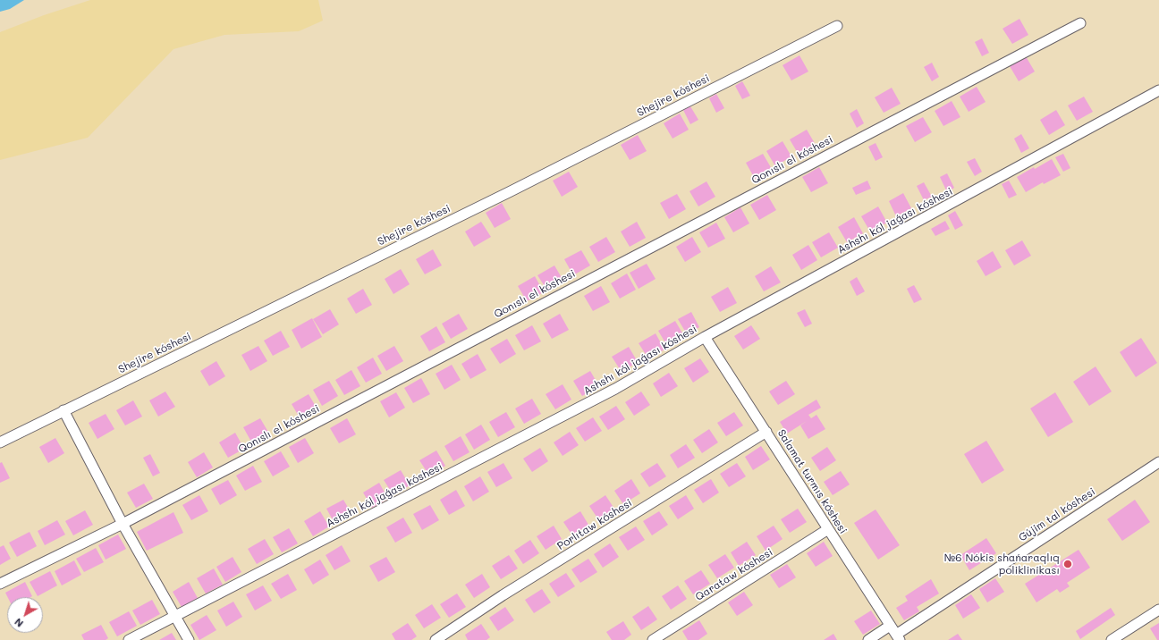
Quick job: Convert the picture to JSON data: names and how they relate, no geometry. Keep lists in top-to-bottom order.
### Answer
{
  "streets": {
    "street": [
      "Shejire kóshesi",
      "Qonıslı el kóshesi",
      "Ashshı kól jaǵası kóshesi",
      "Salamat turmıs kóshesi",
      "Gújim tal kóshesi",
      "Porlıtaw kóshesi",
      "Qarataw kóshesi"
    ]
  },
  "crossings": [
    ["Ashshı kól jaǵası kóshesi", "Salamat turmıs kóshesi"],
    ["Salamat turmıs kóshesi", "Gújim tal kóshesi"],
    ["Salamat turmıs kóshesi", "Porlıtaw kóshesi"],
    ["Salamat turmıs kóshesi", "Qarataw kóshesi"]
  ],
  "places": ["№6 Nókis shańaraqlıq poliklinikası"],
  "north": "bottom left"
}
